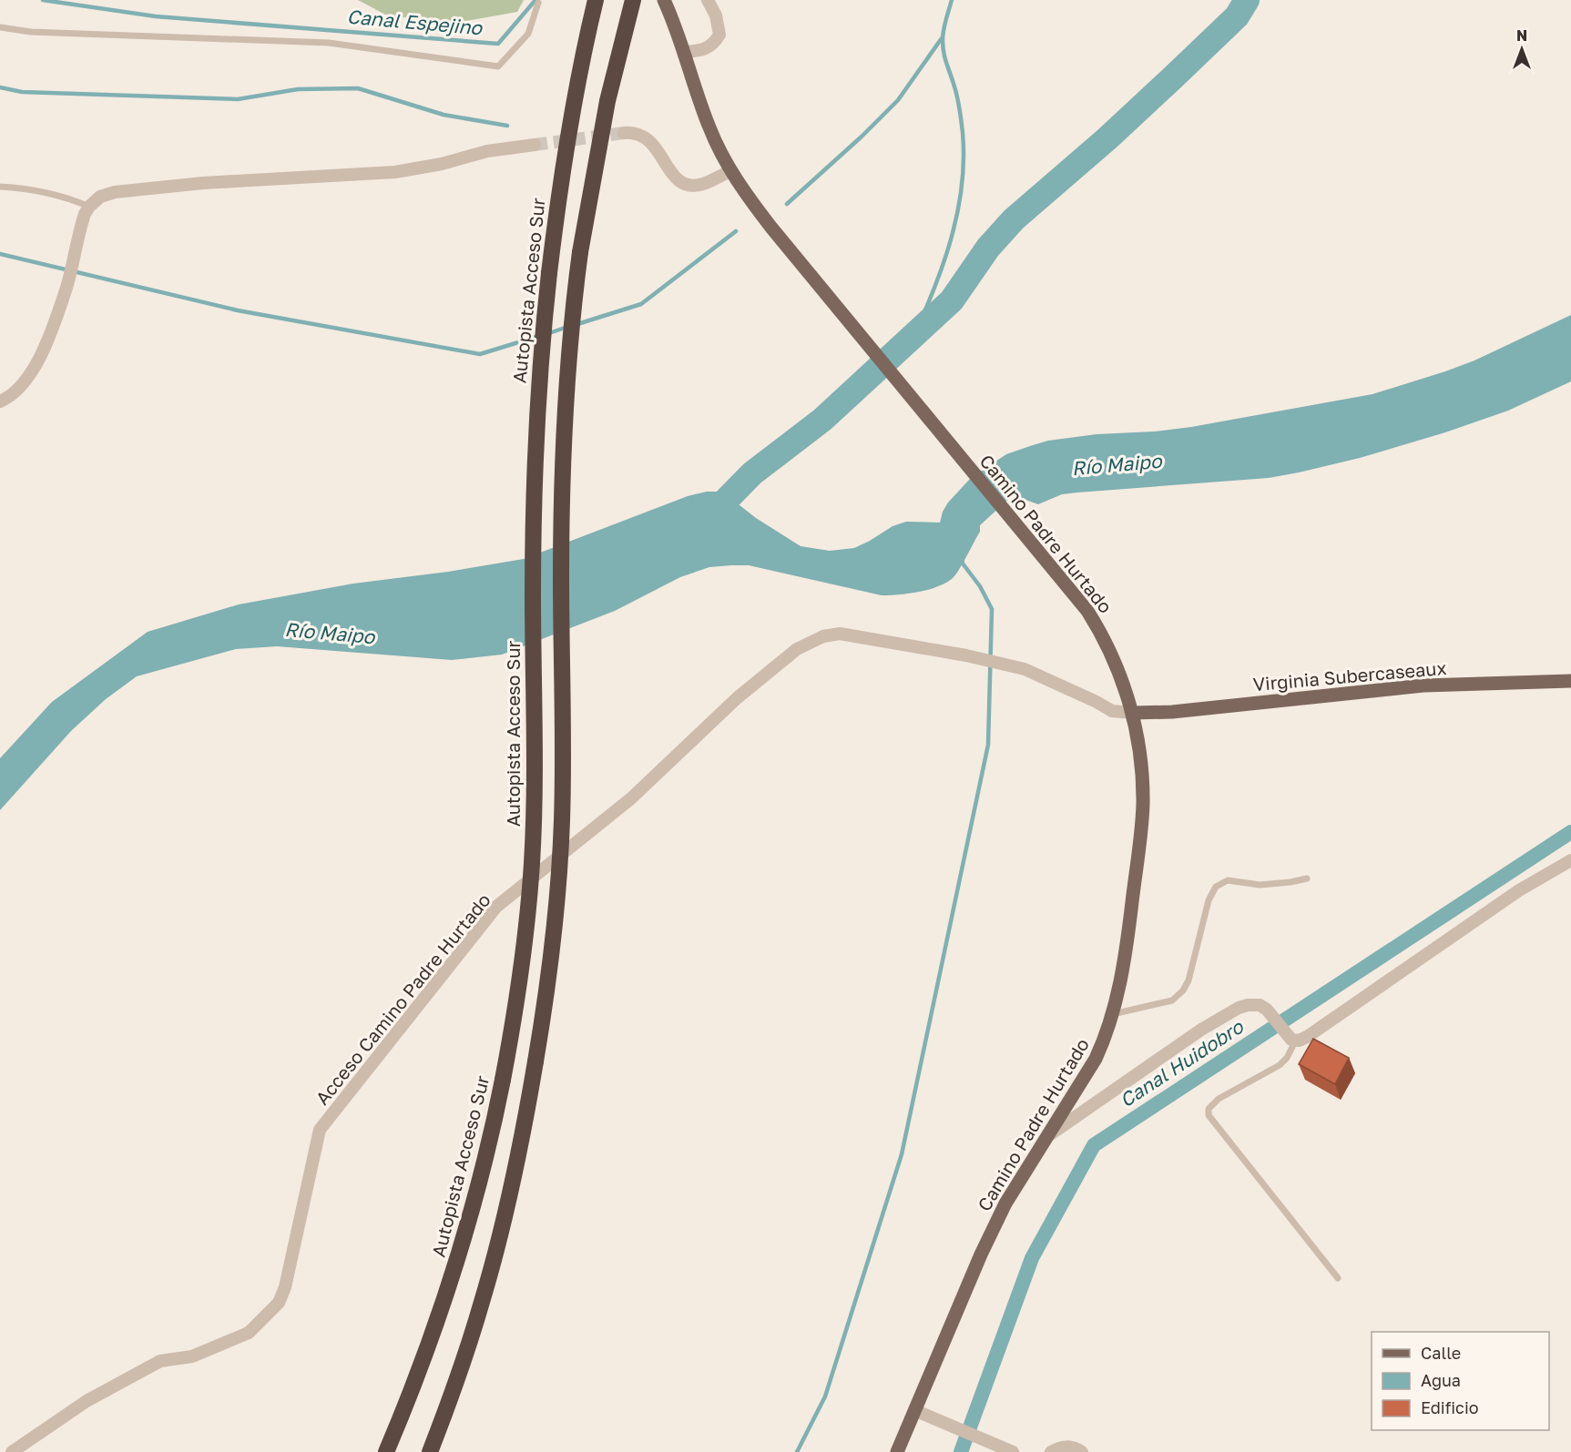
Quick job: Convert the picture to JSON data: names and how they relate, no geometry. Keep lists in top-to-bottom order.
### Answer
{
  "streets": {
    "highway": ["Autopista Acceso Sur"],
    "main road": ["Camino Padre Hurtado", "Virginia Subercaseaux"],
    "street": ["Acceso Camino Padre Hurtado"]
  },
  "crossings": [
    ["Camino Padre Hurtado", "Virginia Subercaseaux"],
    ["Camino Padre Hurtado", "Acceso Camino Padre Hurtado"],
    ["Virginia Subercaseaux", "Acceso Camino Padre Hurtado"]
  ],
  "water": ["Canal Espejino", "Río Maipo", "Canal Huidobro"],
  "legend": ["Calle", "Agua", "Edificio"],
  "north": "top"
}
